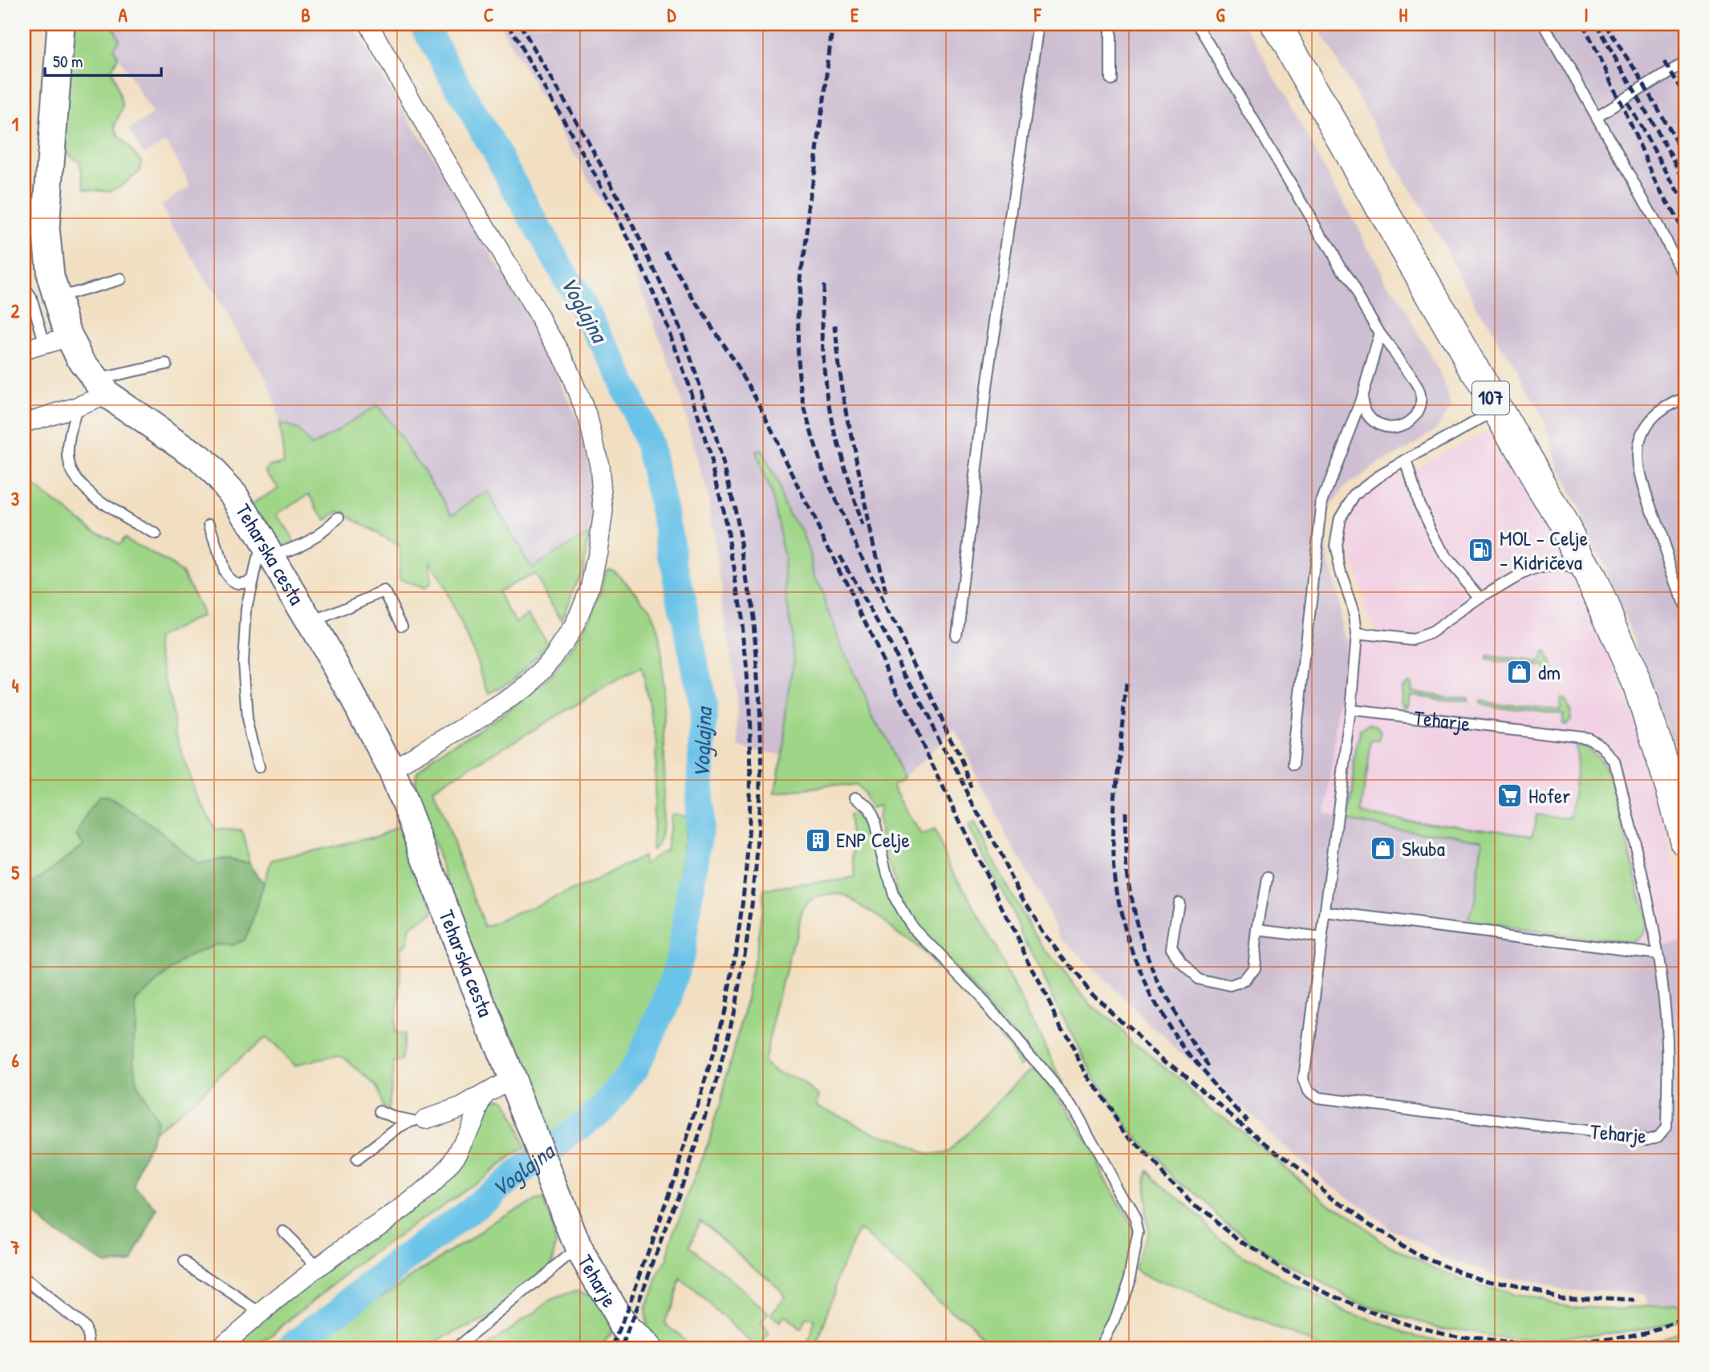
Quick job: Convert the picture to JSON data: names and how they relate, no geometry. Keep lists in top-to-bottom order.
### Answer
{
  "streets": {
    "main road": ["107"],
    "street": ["Teharska cesta", "Teharje"]
  },
  "crossings": [
    ["107", "Teharje"],
    ["Teharska cesta", "Teharje"]
  ],
  "water": ["Voglajna"],
  "places": {
    "fuel station": ["MOL - Celje - Kidričeva"],
    "shop": ["dm", "Skuba"],
    "supermarket": ["Hofer"],
    "building": ["ENP Celje"]
  },
  "scale_bar": "50 m",
  "grid": {
    "columns": [
      "A",
      "B",
      "C",
      "D",
      "E",
      "F",
      "G",
      "H",
      "I"
    ],
    "rows": [
      "1",
      "2",
      "3",
      "4",
      "5",
      "6",
      "7"
    ]
  }
}
